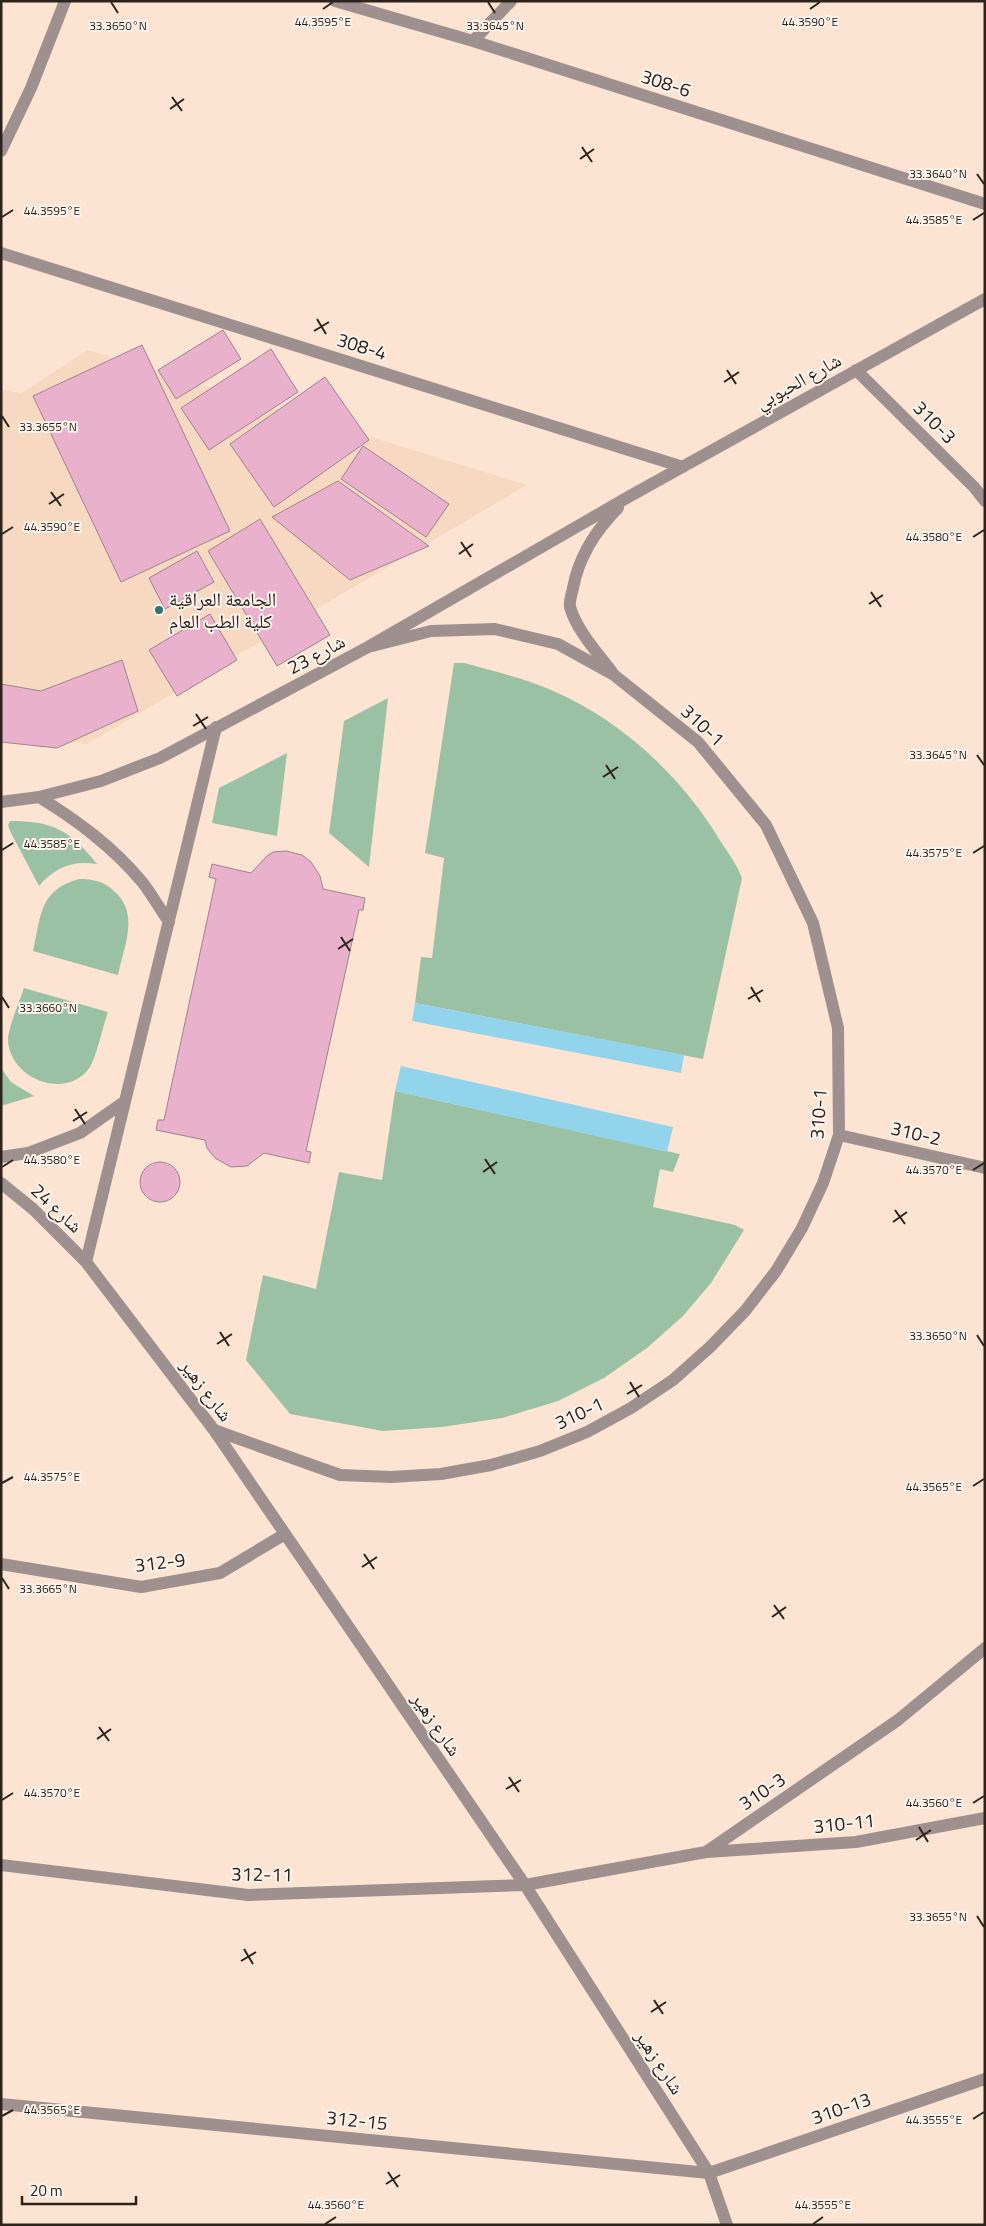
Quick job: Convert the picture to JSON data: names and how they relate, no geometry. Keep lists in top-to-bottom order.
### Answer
{
  "streets": {
    "street": [
      "308-6",
      "308-4",
      "شارع الحبوبي",
      "310-3",
      "شارع 23",
      "310-1",
      "310-2",
      "شارع 24",
      "شارع زهير",
      "312-9",
      "310-11",
      "312-11",
      "310-13",
      "312-15"
    ]
  },
  "crossings": [
    ["308-4", "شارع الحبوبي"],
    ["شارع الحبوبي", "310-3"],
    ["شارع الحبوبي", "شارع 23"],
    ["310-3", "شارع زهير"],
    ["310-3", "310-11"],
    ["310-3", "312-11"],
    ["شارع 23", "310-1"],
    ["310-1", "310-2"],
    ["310-1", "شارع زهير"],
    ["شارع 24", "شارع زهير"],
    ["شارع زهير", "312-9"],
    ["شارع زهير", "312-11"],
    ["شارع زهير", "310-13"],
    ["شارع زهير", "312-15"],
    ["310-13", "312-15"]
  ],
  "places": ["الجامعة العراقية كلية الطب العام"],
  "scale_bar": "20 m",
  "coordinates": [
    "44.3595°E",
    "44.3590°E",
    "33.3650°N",
    "33.3645°N",
    "33.3640°N",
    "44.3585°E",
    "33.3655°N",
    "44.3580°E",
    "44.3575°E",
    "33.3660°N",
    "44.3570°E",
    "44.3565°E",
    "33.3665°N",
    "44.3560°E",
    "44.3555°E"
  ]
}
